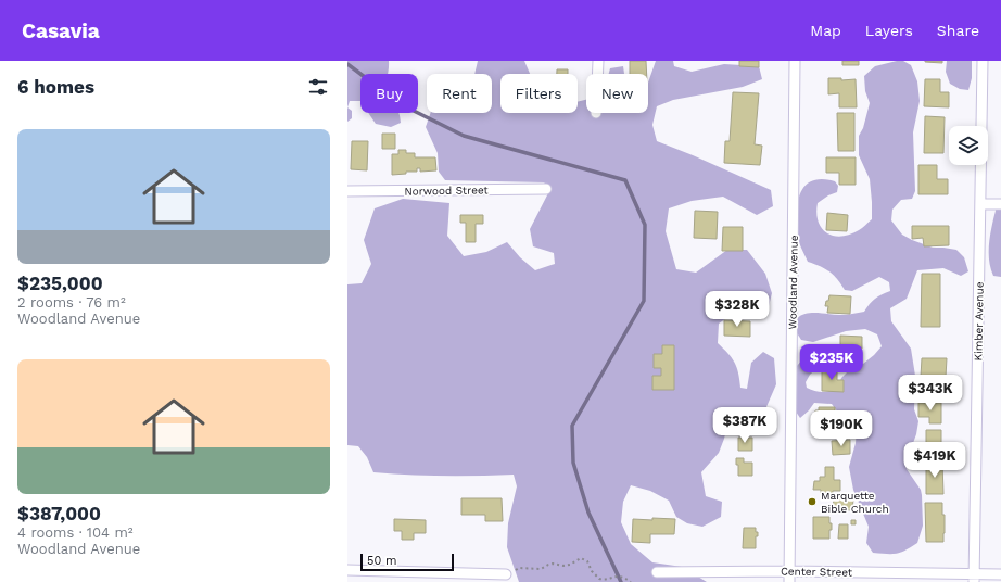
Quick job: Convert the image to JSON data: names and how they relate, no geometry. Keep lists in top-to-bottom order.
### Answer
{
  "streets": {
    "street": [
      "Norwood Street",
      "Woodland Avenue",
      "Kimber Avenue",
      "Center Street"
    ]
  },
  "crossings": [
    ["Woodland Avenue", "Center Street"],
    ["Kimber Avenue", "Center Street"]
  ],
  "places": ["Marquette Bible Church"],
  "scale_bar": "50 m",
  "page": {
    "header": "Casavia",
    "nav": ["Map", "Layers", "Share"],
    "heading": "6 homes",
    "chip": [
      "Buy",
      "Rent",
      "Filters",
      "New"
    ],
    "list": [
      {
        "name": "$235,000",
        "note": "2 rooms · 76 m² · Woodland Avenue"
      },
      {
        "name": "$387,000",
        "note": "4 rooms · 104 m² · Woodland Avenue"
      }
    ],
    "price": [
      "$328K",
      "$235K",
      "$343K",
      "$387K",
      "$190K",
      "$419K"
    ],
    "scale": "50 m"
  }
}
